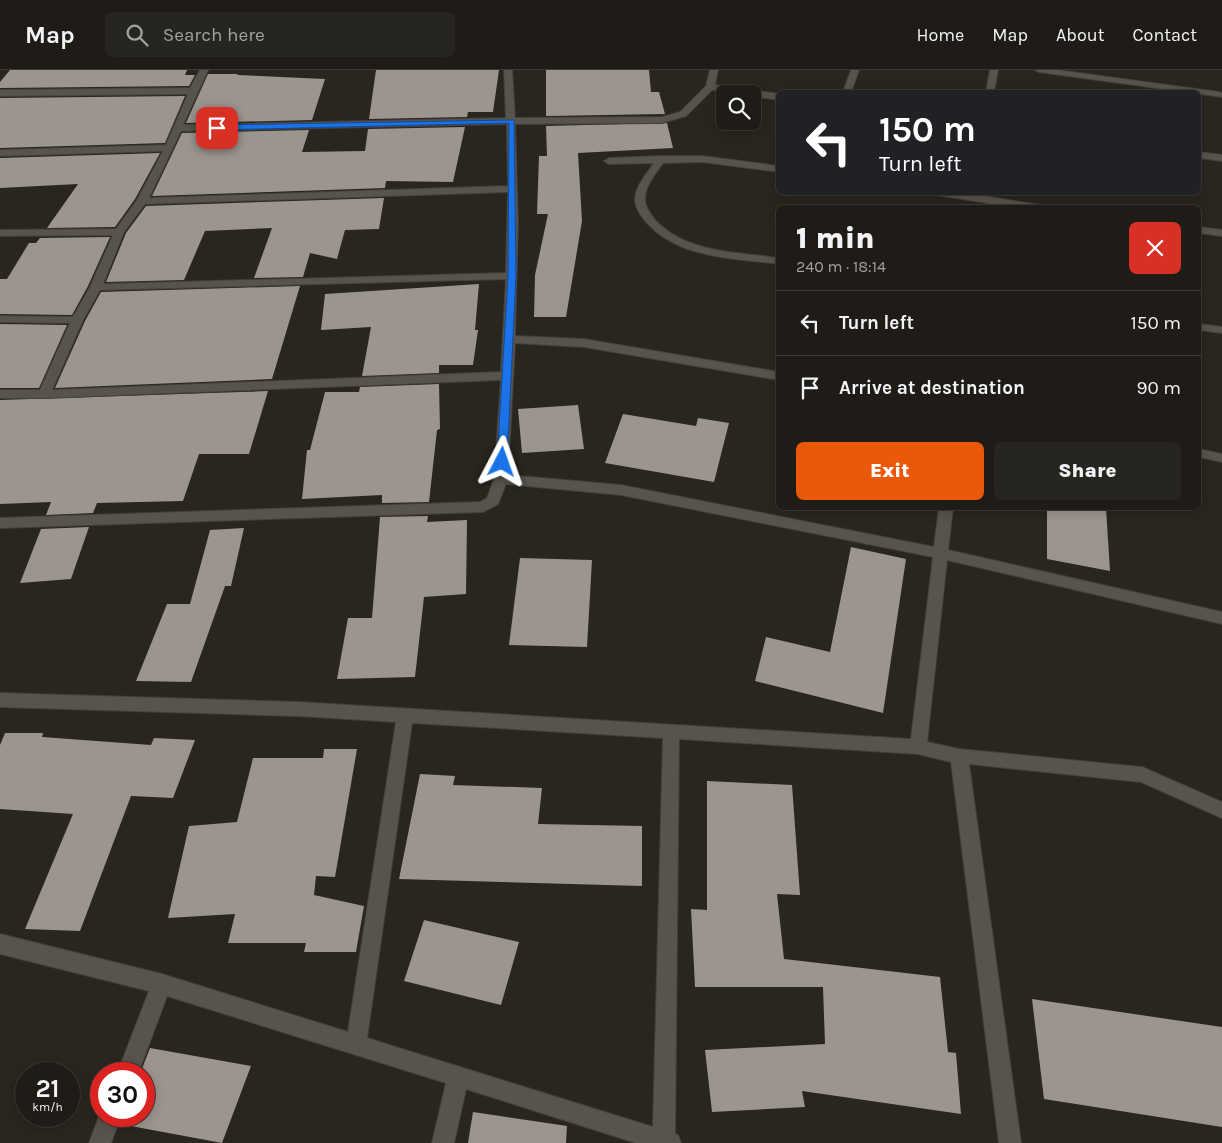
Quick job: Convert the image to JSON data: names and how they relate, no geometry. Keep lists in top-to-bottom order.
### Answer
{
  "page": {
    "header": "Map",
    "search": "Search here",
    "nav": [
      "Home",
      "Map",
      "About",
      "Contact"
    ],
    "turn": ["150 m", "Turn left"],
    "heading": ["1 min", "240 m · 18:14"],
    "list": [
      {
        "name": "Turn left",
        "value": "150 m"
      },
      {
        "name": "Arrive at destination",
        "value": "90 m"
      }
    ],
    "buttons": ["Exit", "Share"],
    "speed": "21 km/h",
    "limit": "30"
  }
}
